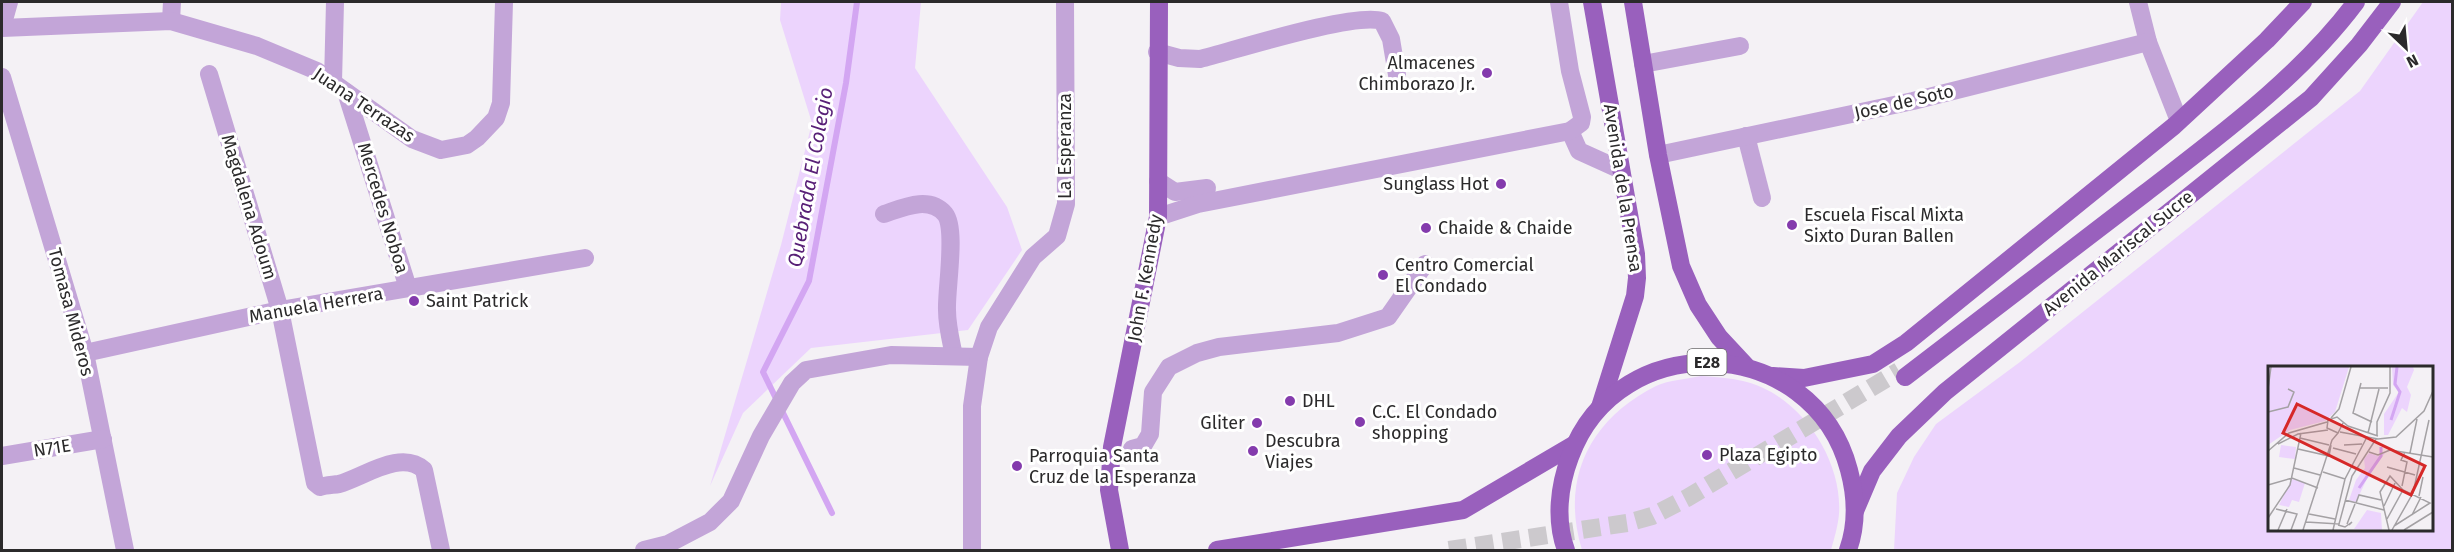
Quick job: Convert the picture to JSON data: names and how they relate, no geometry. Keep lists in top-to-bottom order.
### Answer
{
  "streets": {
    "main road": [
      "Avenida de la Prensa",
      "Avenida Mariscal Sucre",
      "John F. Kennedy",
      "E28"
    ],
    "street": [
      "Jose de Soto",
      "Juana Terrazas",
      "La Esperanza",
      "Magdalena Adoum",
      "Mercedes Noboa",
      "Manuela Herrera",
      "Tomasa Mideros",
      "N71E"
    ]
  },
  "crossings": [
    ["Juana Terrazas", "Mercedes Noboa"],
    ["Avenida de la Prensa", "E28"],
    ["Magdalena Adoum", "Manuela Herrera"],
    ["Mercedes Noboa", "Manuela Herrera"],
    ["Avenida Mariscal Sucre", "E28"],
    ["Manuela Herrera", "Tomasa Mideros"],
    ["Tomasa Mideros", "N71E"]
  ],
  "water": ["Quebrada El Colegio"],
  "places": [
    "Almacenes Chimborazo Jr.",
    "Sunglass Hot",
    "Escuela Fiscal Mixta Sixto Duran Ballen",
    "Chaide & Chaide",
    "Centro Comercial El Condado",
    "Saint Patrick",
    "DHL",
    "C.C. El Condado shopping",
    "Gliter",
    "Descubra Viajes",
    "Plaza Egipto",
    "Parroquia Santa Cruz de la Esperanza"
  ],
  "north": "bottom right"
}
